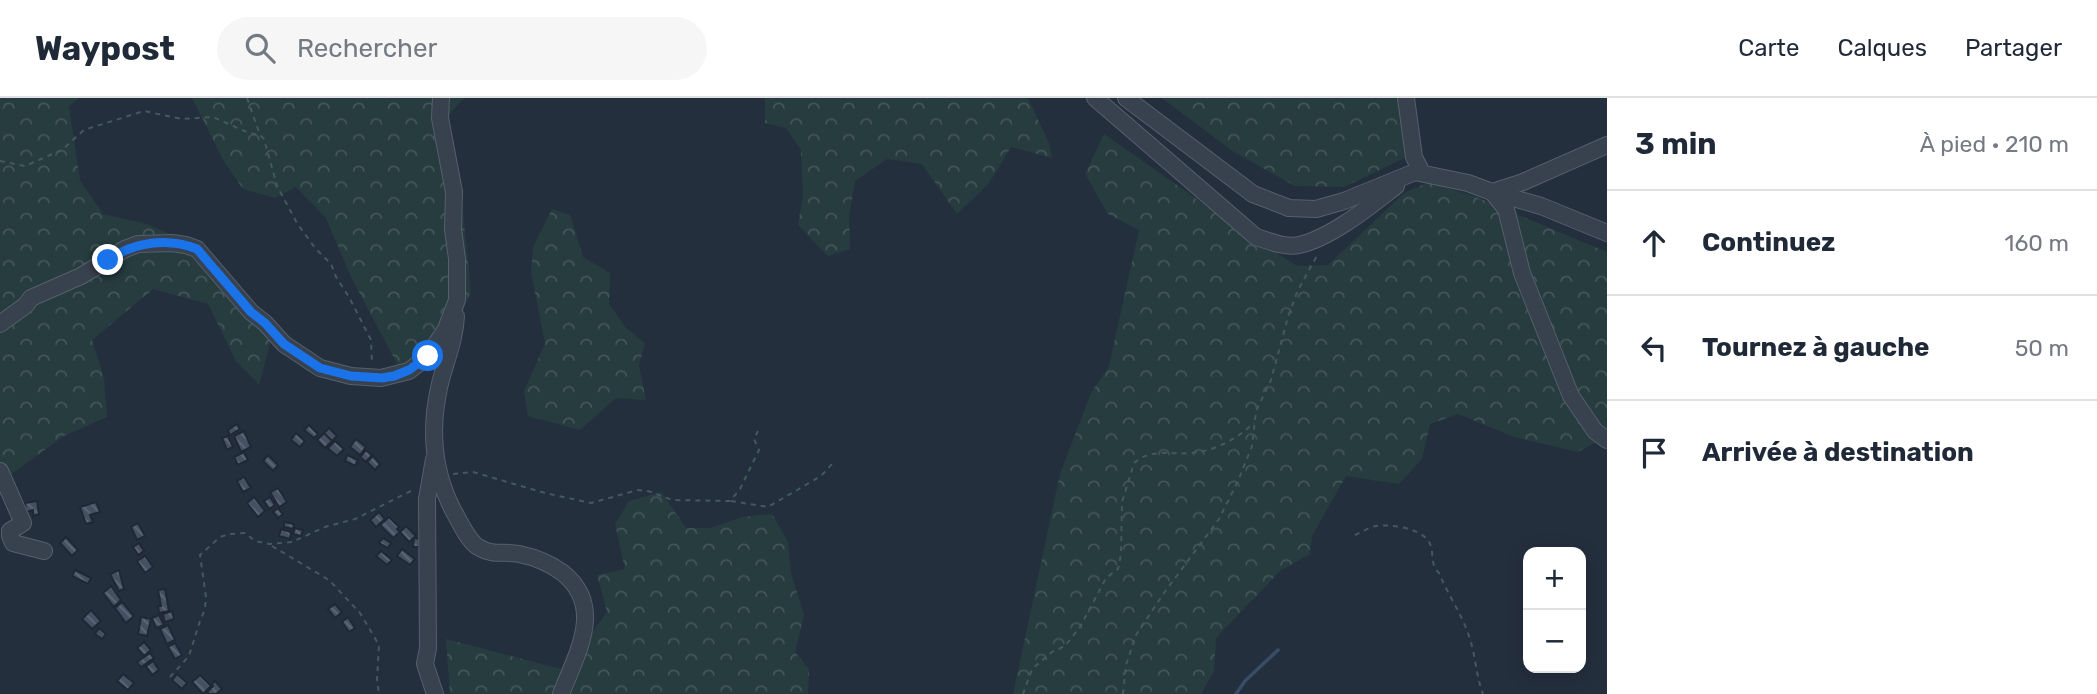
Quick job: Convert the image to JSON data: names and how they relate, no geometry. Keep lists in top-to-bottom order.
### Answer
{
  "page": {
    "header": "Waypost",
    "search": "Rechercher",
    "nav": ["Carte", "Calques", "Partager"],
    "heading": ["3 min", "À pied · 210 m"],
    "list": [
      ["Continuez", "160 m"],
      ["Tournez à gauche", "50 m"],
      "Arrivée à destination"
    ],
    "map_buttons": ["+", "−"]
  }
}
